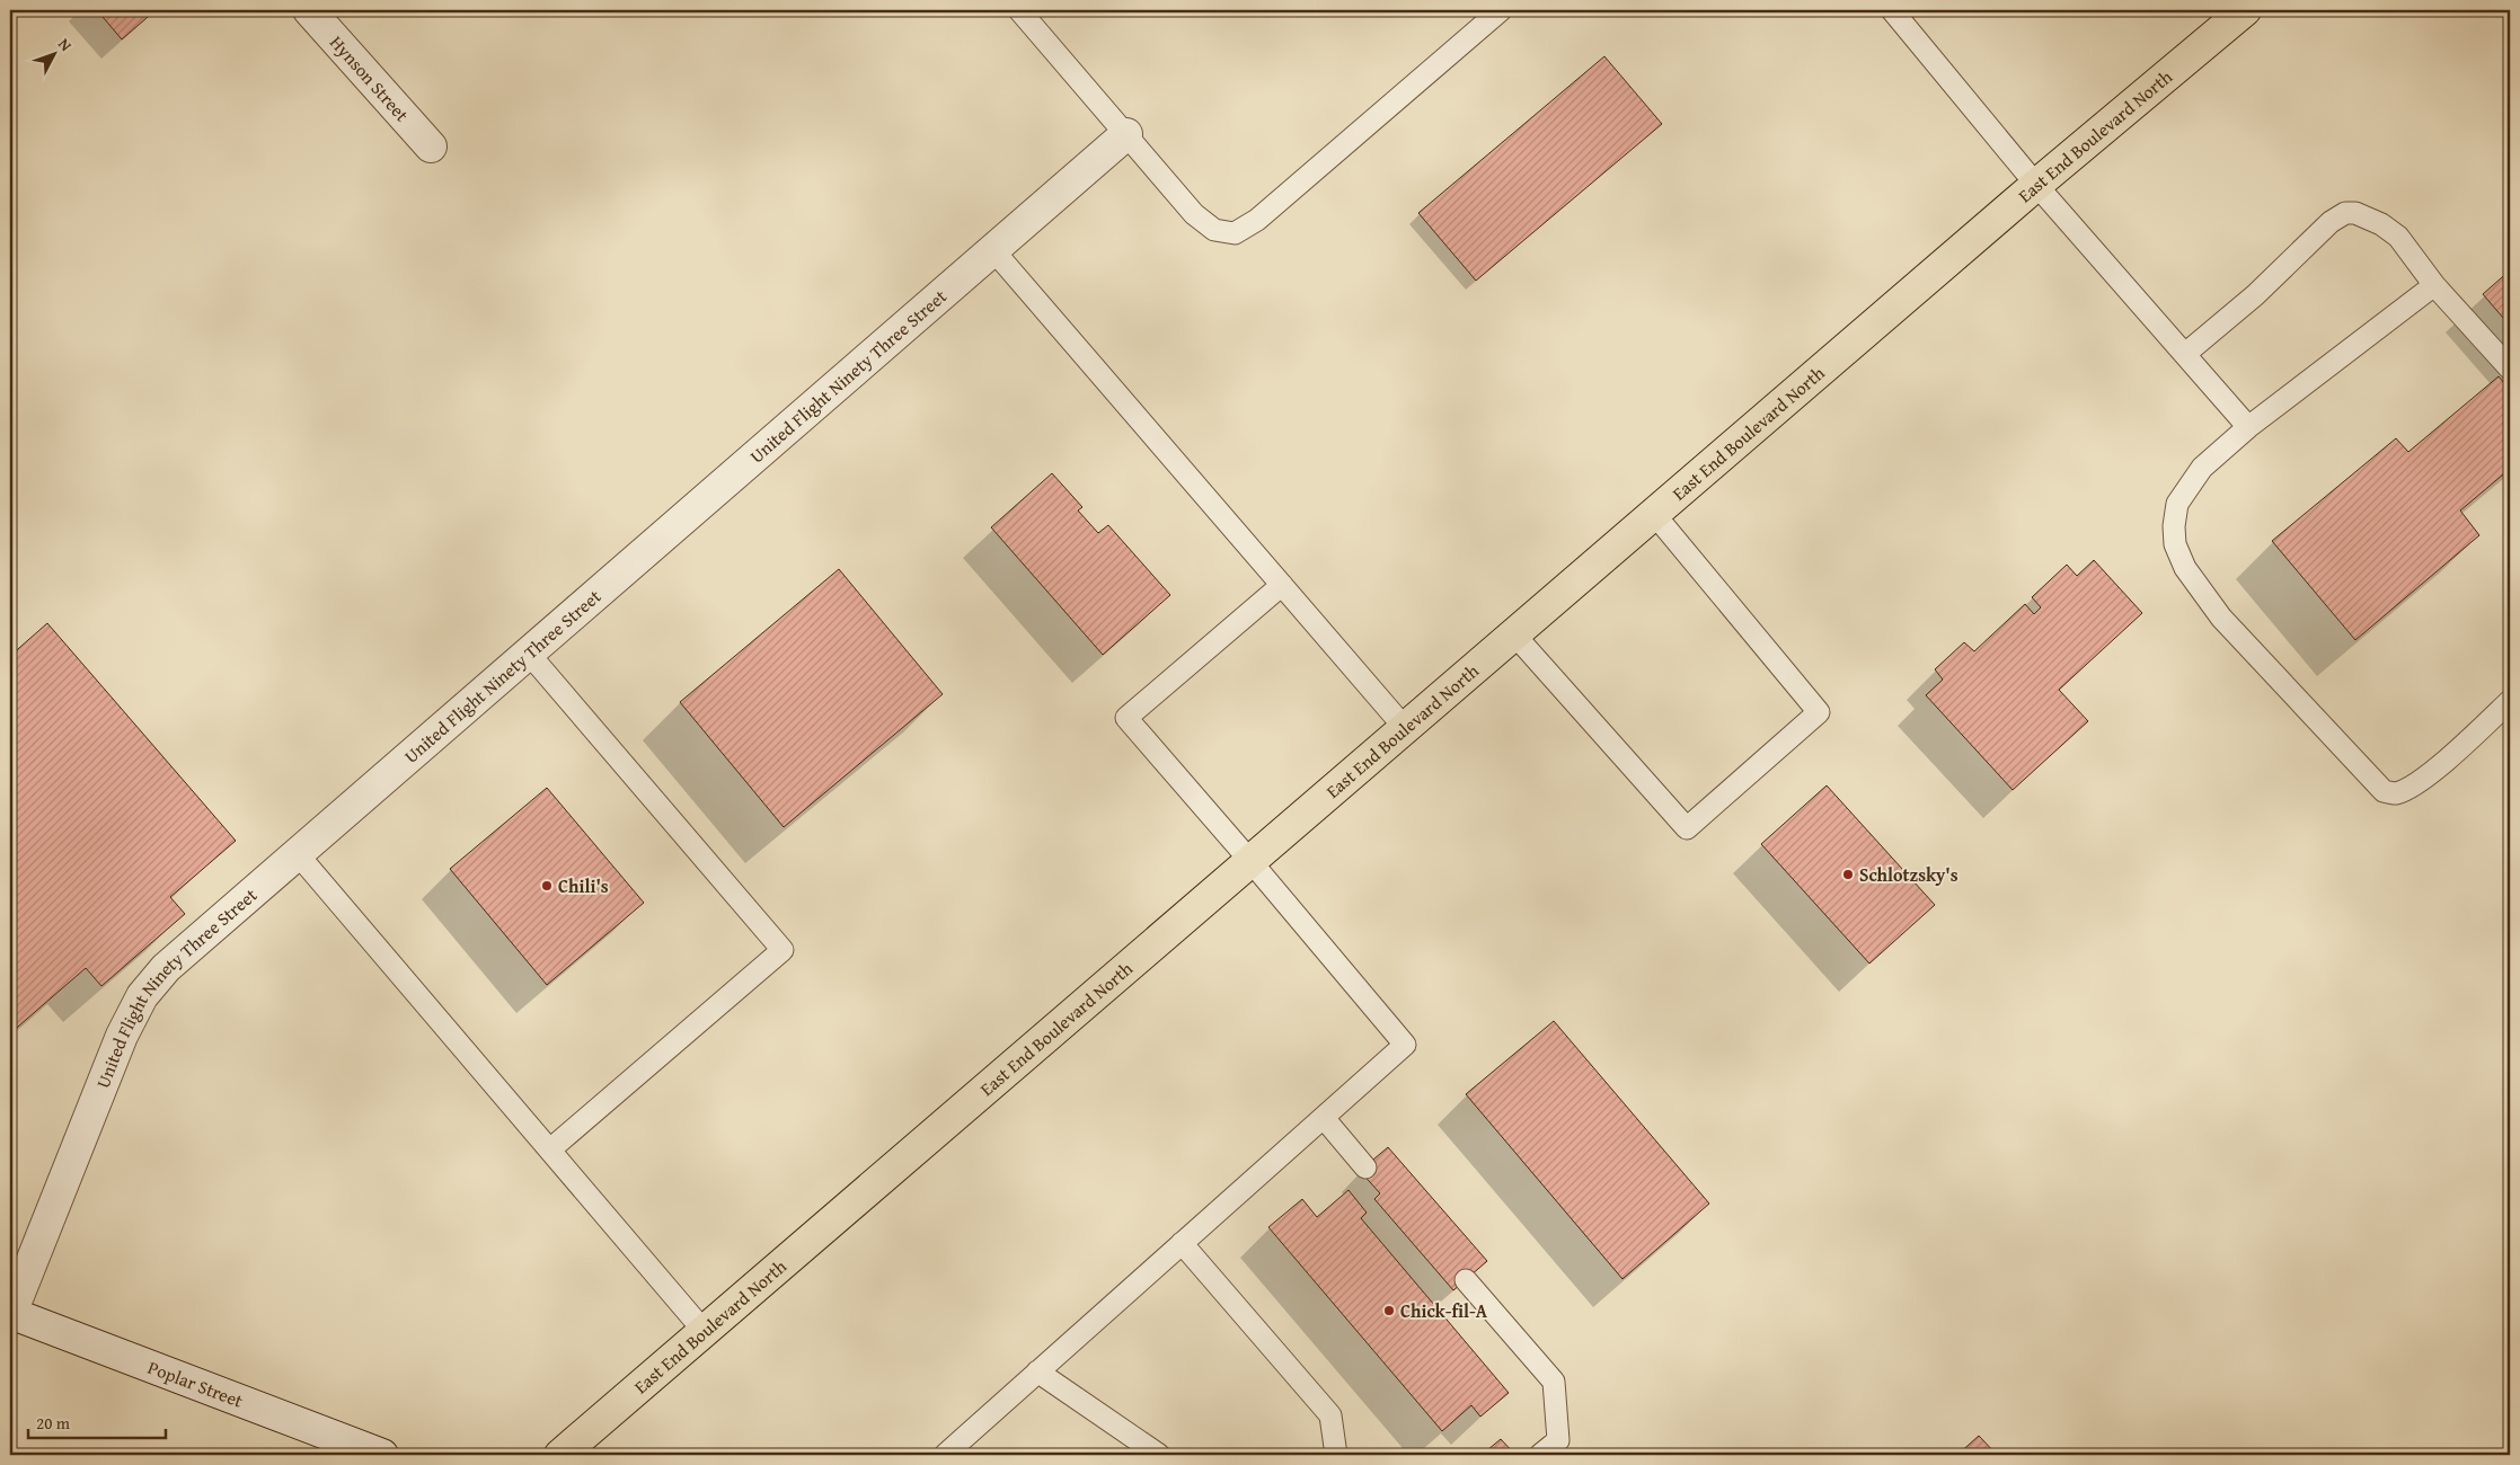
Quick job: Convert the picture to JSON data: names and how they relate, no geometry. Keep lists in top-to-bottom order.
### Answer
{
  "streets": {
    "highway": ["East End Boulevard North"],
    "street": ["Hynson Street", "United Flight Ninety Three Street", "Poplar Street"]
  },
  "crossings": [
    ["United Flight Ninety Three Street", "Poplar Street"]
  ],
  "places": ["Schlotzsky's", "Chili's", "Chick-fil-A"],
  "scale_bar": "20 m",
  "north": "top right"
}
